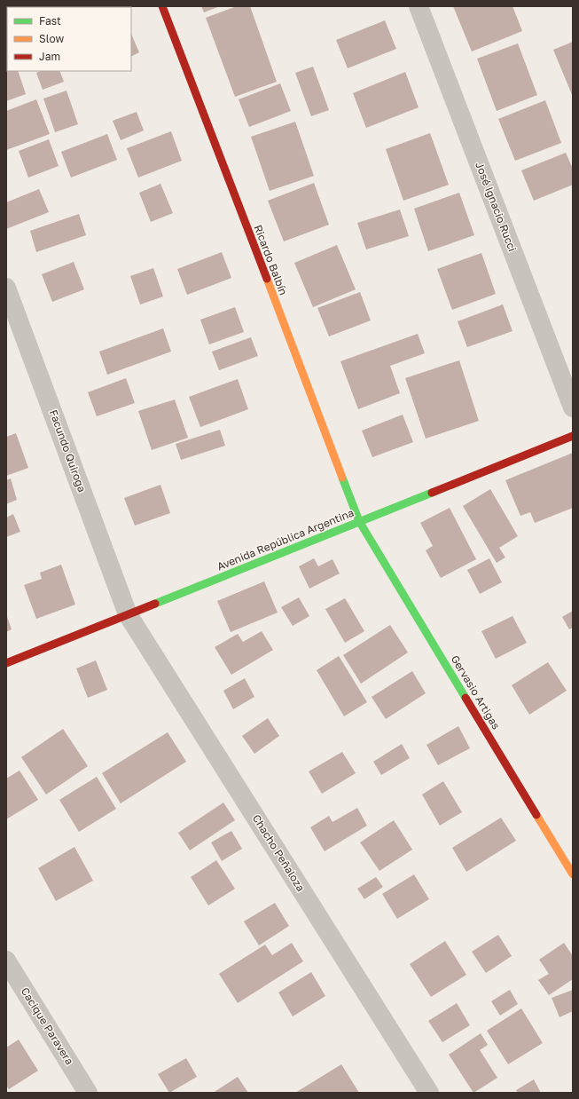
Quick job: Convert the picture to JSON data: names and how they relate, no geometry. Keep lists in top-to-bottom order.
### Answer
{
  "streets": {
    "street": [
      "José Ignacio Rucci",
      "Ricardo Balbín",
      "Facundo Quiroga",
      "Avenida República Argentina",
      "Gervasio Artigas",
      "Chacho Peñaloza",
      "Cacique Paravera"
    ]
  },
  "crossings": [
    ["Ricardo Balbín", "Avenida República Argentina"],
    ["Ricardo Balbín", "Gervasio Artigas"],
    ["Facundo Quiroga", "Avenida República Argentina"],
    ["Facundo Quiroga", "Chacho Peñaloza"],
    ["Avenida República Argentina", "Gervasio Artigas"],
    ["Avenida República Argentina", "Chacho Peñaloza"]
  ],
  "legend": ["Fast", "Slow", "Jam"]
}
